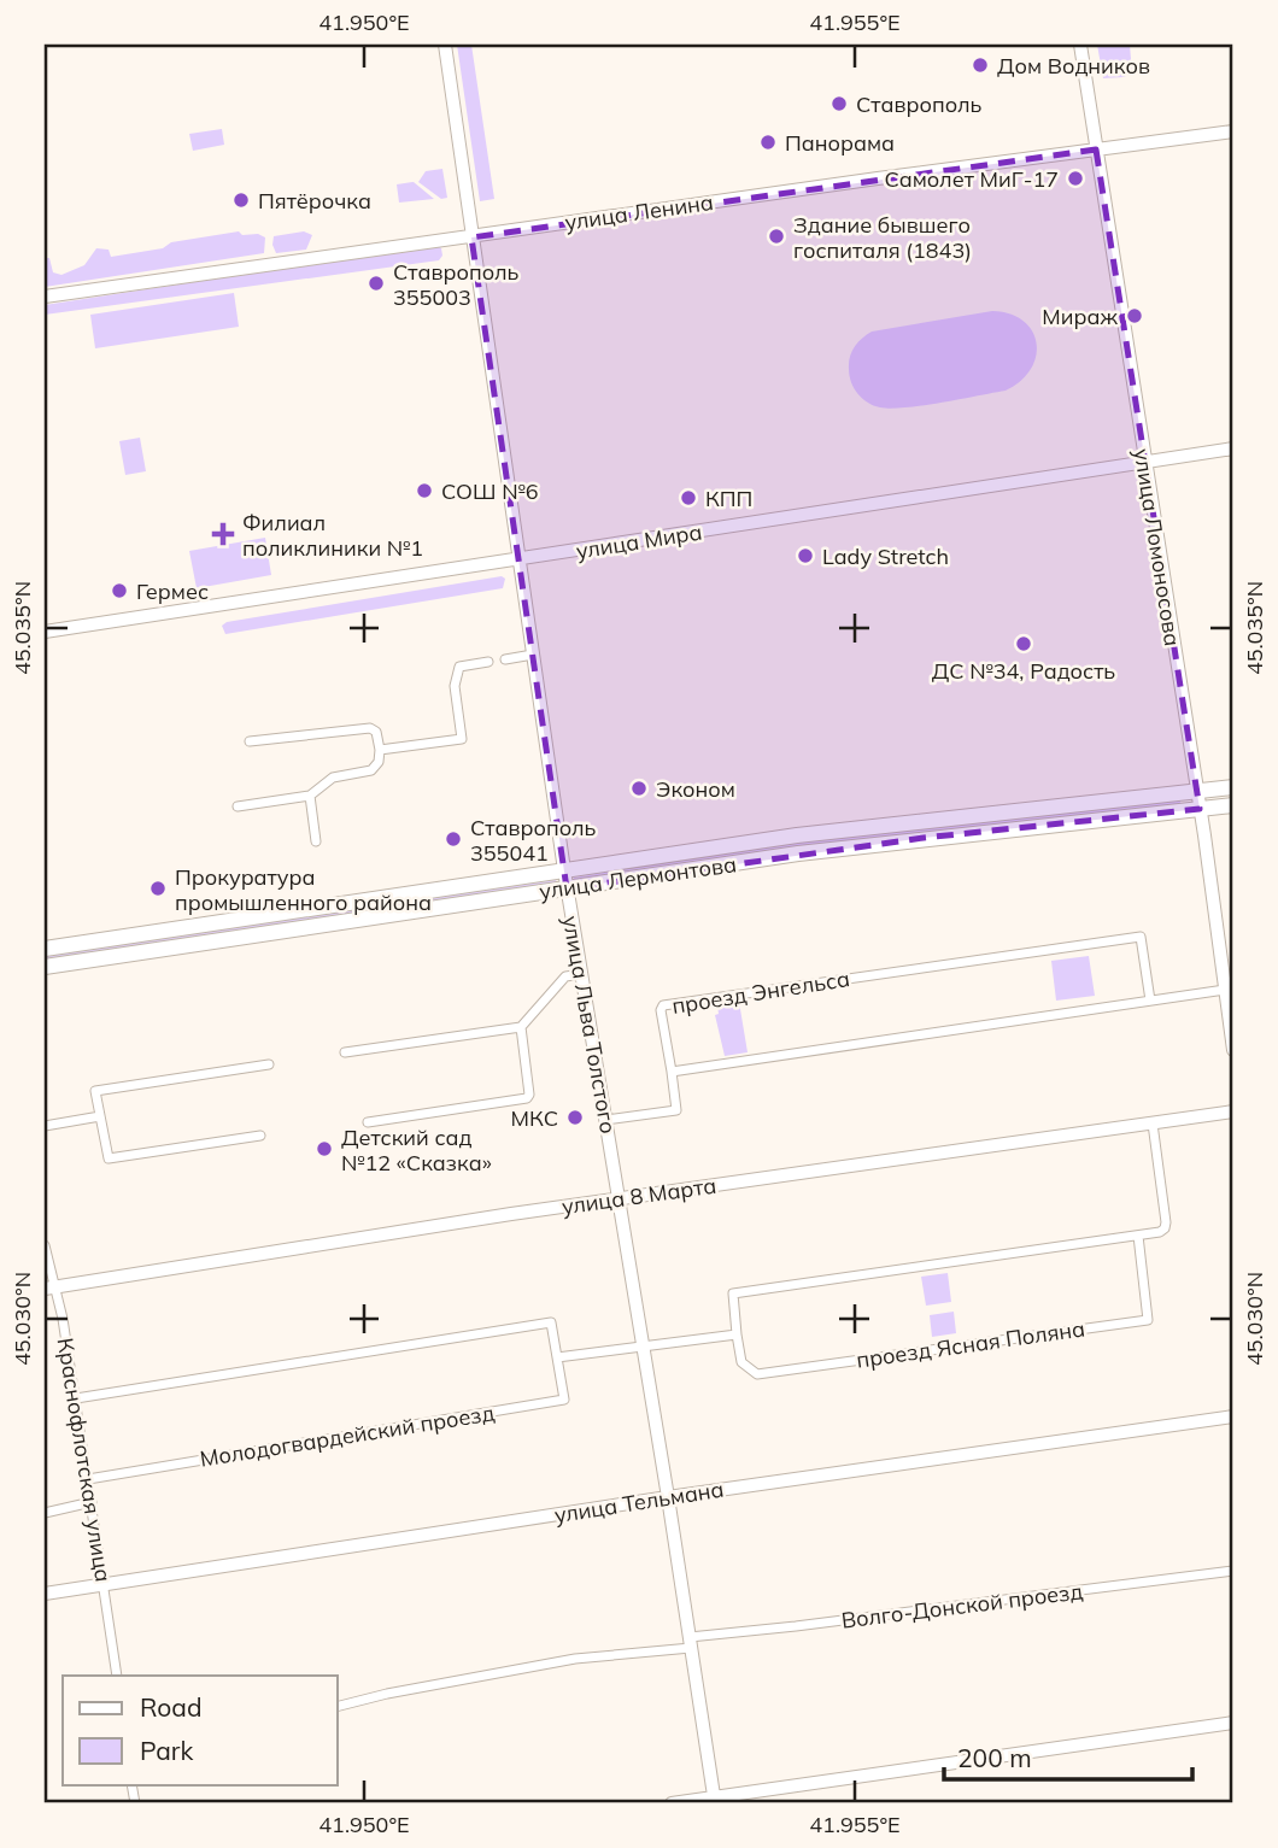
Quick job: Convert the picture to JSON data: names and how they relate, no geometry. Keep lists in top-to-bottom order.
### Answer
{
  "streets": {
    "main road": ["улица Лермонтова"],
    "street": [
      "улица Ленина",
      "улица Мира",
      "улица Ломоносова",
      "проезд Энгельса",
      "улица Льва Толстого",
      "улица 8 Марта",
      "проезд Ясная Поляна",
      "Молодогвардейский проезд",
      "Краснофлотская улица",
      "улица Тельмана",
      "Волго-Донской проезд"
    ]
  },
  "crossings": [
    ["улица Ленина", "улица Ломоносова"],
    ["улица Ленина", "улица Льва Толстого"],
    ["улица Мира", "улица Ломоносова"],
    ["улица Мира", "улица Льва Толстого"],
    ["улица Ломоносова", "улица Лермонтова"],
    ["улица Лермонтова", "улица Льва Толстого"],
    ["улица Льва Толстого", "улица 8 Марта"],
    ["улица Льва Толстого", "улица Тельмана"],
    ["улица Льва Толстого", "Волго-Донской проезд"],
    ["улица 8 Марта", "Краснофлотская улица"],
    ["Молодогвардейский проезд", "Краснофлотская улица"],
    ["Краснофлотская улица", "улица Тельмана"]
  ],
  "places": {
    "other": [
      "Дом Водников",
      "Ставрополь",
      "Панорама",
      "Самолет МиГ-17",
      "Пятёрочка",
      "Здание бывшего госпиталя (1843)",
      "Ставрополь 355003",
      "Мираж",
      "СОШ №6",
      "КПП",
      "Lady Stretch",
      "Гермес",
      "ДС №34, Радость",
      "Эконом",
      "Ставрополь 355041",
      "Прокуратура промышленного района",
      "МКС",
      "Детский сад №12 «Сказка»"
    ],
    "health": ["Филиал поликлиники №1"]
  },
  "legend": ["Road", "Park"],
  "scale_bar": "200 m",
  "coordinates": [
    "41.950°E",
    "41.955°E",
    "45.035°N",
    "45.030°N"
  ]
}
